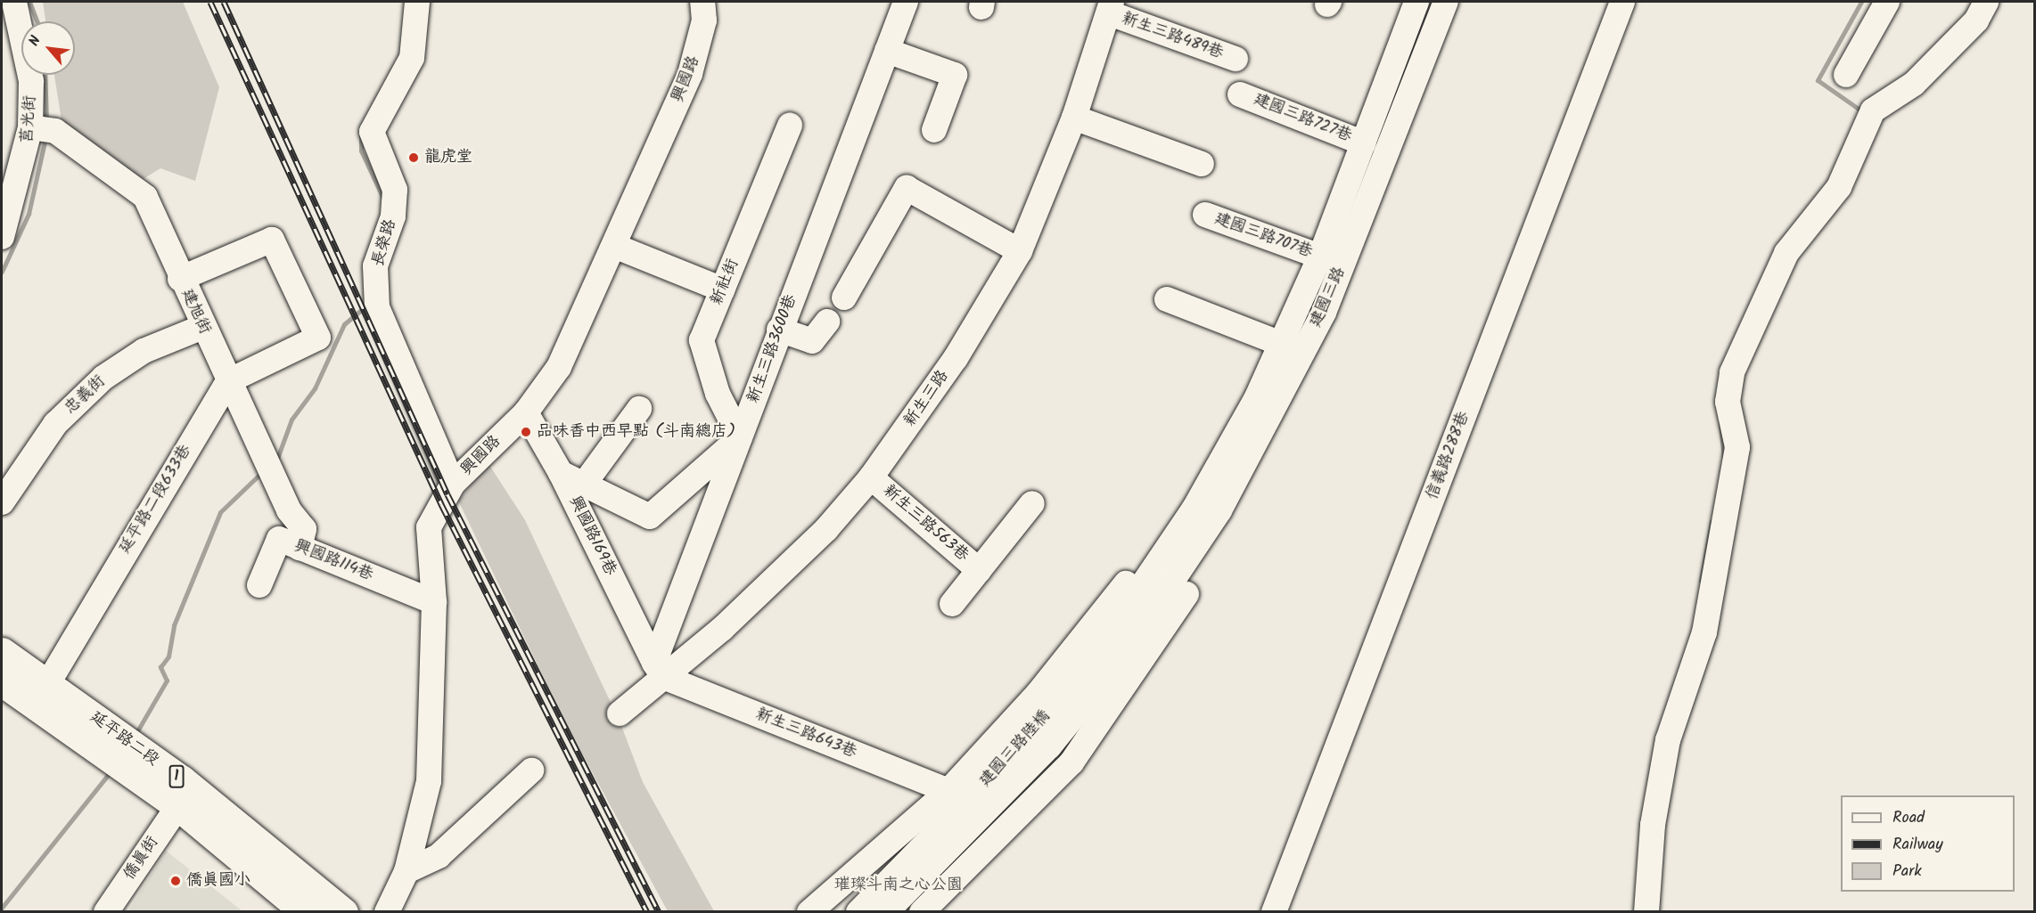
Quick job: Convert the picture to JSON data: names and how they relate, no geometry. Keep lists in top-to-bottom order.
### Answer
{
  "streets": {
    "main road": ["延平路二段", "1"],
    "street": [
      "新生三路489巷",
      "興國路",
      "建國三路727巷",
      "莒光街",
      "建國三路707巷",
      "長榮路",
      "新社街",
      "建國三路",
      "建旭街",
      "新生三路3600巷",
      "忠義街",
      "新生三路",
      "信義路288巷",
      "延平路二段633巷",
      "新生三路563巷",
      "興國路169巷",
      "興國路114巷",
      "新生三路643巷",
      "建國三路陸橋",
      "僑真街"
    ]
  },
  "crossings": [
    ["新生三路489巷", "新生三路"],
    ["興國路", "長榮路"],
    ["興國路", "興國路169巷"],
    ["興國路", "興國路114巷"],
    ["建國三路727巷", "建國三路"],
    ["莒光街", "建旭街"],
    ["建國三路707巷", "建國三路"],
    ["新社街", "新生三路3600巷"],
    ["建國三路", "建國三路陸橋"],
    ["建旭街", "忠義街"],
    ["建旭街", "延平路二段633巷"],
    ["建旭街", "興國路114巷"],
    ["新生三路3600巷", "新生三路"],
    ["新生三路3600巷", "興國路169巷"],
    ["新生三路3600巷", "新生三路643巷"],
    ["新生三路", "新生三路563巷"],
    ["新生三路", "興國路169巷"],
    ["新生三路", "新生三路643巷"],
    ["延平路二段633巷", "延平路二段"],
    ["興國路169巷", "新生三路643巷"],
    ["延平路二段", "僑真街"]
  ],
  "parks": ["璀璨斗南之心公園"],
  "places": ["龍虎堂", "品味香中西早點 (斗南總店)", "僑真國小"],
  "legend": ["Road", "Railway", "Park"],
  "north": "top left"
}
